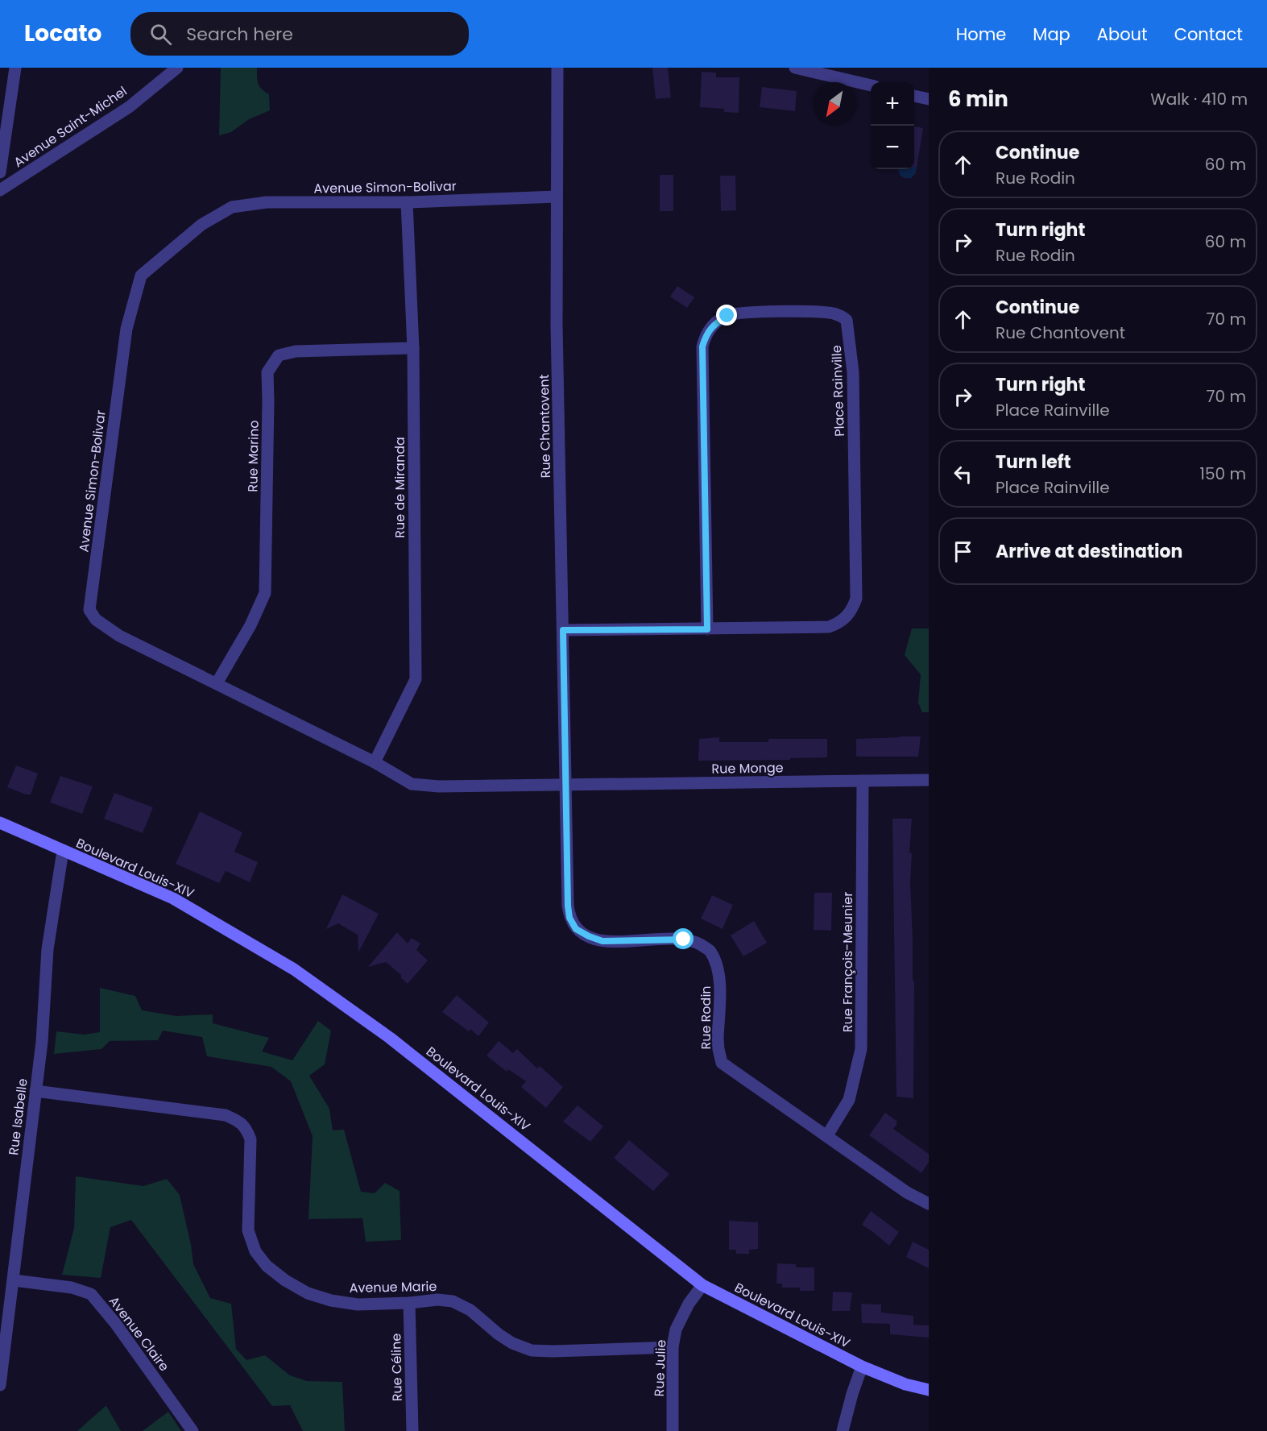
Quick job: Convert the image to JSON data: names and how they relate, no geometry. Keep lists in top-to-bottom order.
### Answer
{
  "streets": {
    "main road": ["Boulevard Louis-XIV"],
    "street": [
      "Avenue Saint-Michel",
      "Avenue Simon-Bolivar",
      "Place Rainville",
      "Rue Chantovent",
      "Rue Marino",
      "Rue de Miranda",
      "Rue Monge",
      "Rue François-Meunier",
      "Rue Rodin",
      "Rue Isabelle",
      "Avenue Marie",
      "Avenue Claire",
      "Rue Céline",
      "Rue Julie"
    ]
  },
  "crossings": [
    ["Avenue Simon-Bolivar", "Rue Chantovent"],
    ["Avenue Simon-Bolivar", "Rue Marino"],
    ["Avenue Simon-Bolivar", "Rue de Miranda"],
    ["Avenue Simon-Bolivar", "Rue Monge"],
    ["Avenue Simon-Bolivar", "Rue Rodin"],
    ["Place Rainville", "Rue Chantovent"],
    ["Rue Chantovent", "Rue Monge"],
    ["Rue Chantovent", "Rue Rodin"],
    ["Rue Marino", "Rue de Miranda"],
    ["Rue Monge", "Rue François-Meunier"],
    ["Rue Monge", "Rue Rodin"],
    ["Boulevard Louis-XIV", "Rue Isabelle"],
    ["Boulevard Louis-XIV", "Rue Julie"],
    ["Rue François-Meunier", "Rue Rodin"],
    ["Rue Isabelle", "Avenue Marie"],
    ["Rue Isabelle", "Avenue Claire"],
    ["Avenue Marie", "Rue Céline"],
    ["Avenue Marie", "Rue Julie"]
  ],
  "north": "bottom left",
  "page": {
    "header": "Locato",
    "search": "Search here",
    "nav": [
      "Home",
      "Map",
      "About",
      "Contact"
    ],
    "heading": ["6 min", "Walk · 410 m"],
    "map_buttons": ["+", "−"],
    "list": [
      ["Continue", "Rue Rodin", "60 m"],
      ["Turn right", "Rue Rodin", "60 m"],
      ["Continue", "Rue Chantovent", "70 m"],
      ["Turn right", "Place Rainville", "70 m"],
      ["Turn left", "Place Rainville", "150 m"],
      "Arrive at destination"
    ]
  }
}
